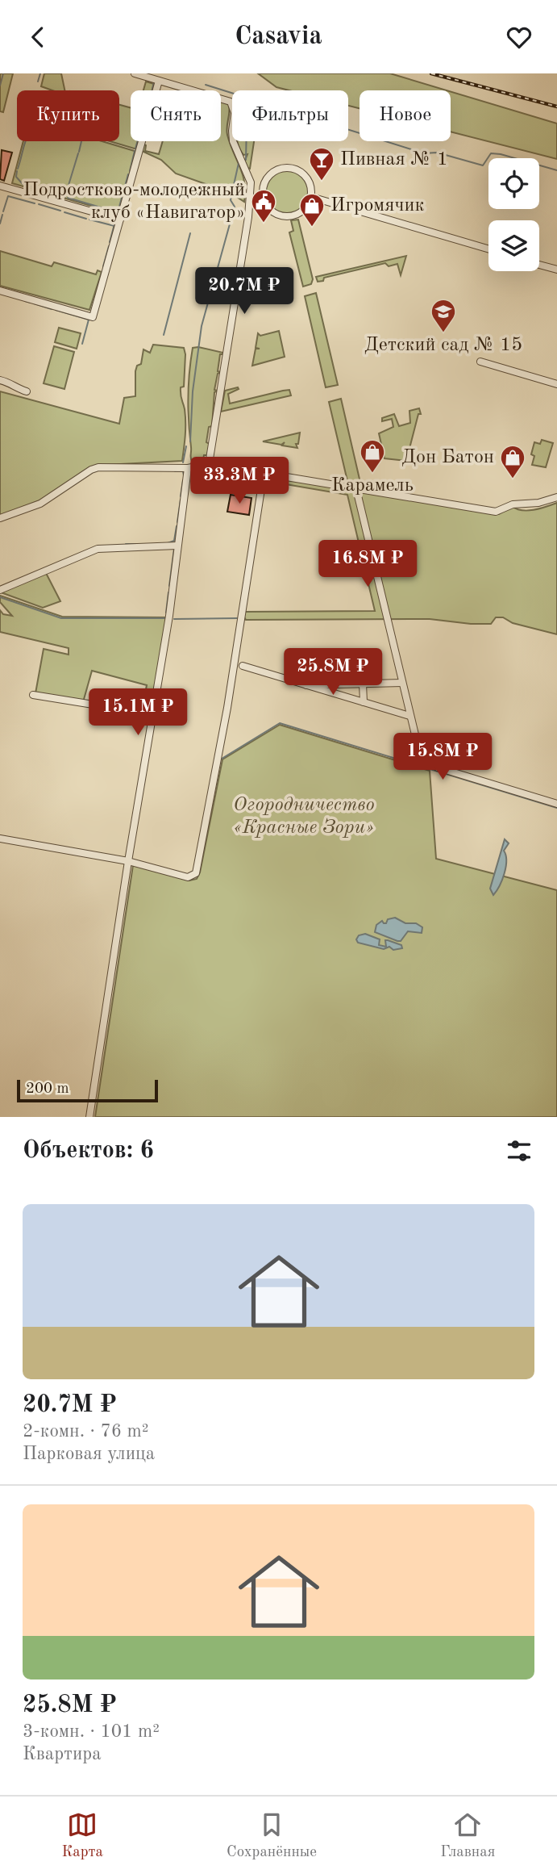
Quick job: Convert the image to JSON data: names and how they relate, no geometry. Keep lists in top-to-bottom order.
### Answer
{
  "parks": ["Огородничество «Красные Зори»"],
  "places": {
    "bar": ["Пивная № 1"],
    "public building": ["Подростково-молодежный клуб «Навигатор»"],
    "shop": ["Игромячик", "Карамель", "Дон Батон"],
    "school or university": ["Детский сад № 15"]
  },
  "scale_bar": "200 m",
  "page": {
    "header": "Casavia",
    "chip": [
      "Купить",
      "Снять",
      "Фильтры",
      "Новое"
    ],
    "price": [
      "20.7M ₽",
      "33.3M ₽",
      "16.8M ₽",
      "25.8M ₽",
      "15.1M ₽",
      "15.8M ₽"
    ],
    "scale": "200 m",
    "heading": "Объектов: 6",
    "list": [
      {
        "name": "20.7M ₽",
        "note": "2-комн. · 76 m² · Парковая улица"
      },
      {
        "name": "25.8M ₽",
        "note": "3-комн. · 101 m² · Квартира"
      }
    ],
    "tabs": ["Карта", "Сохранённые", "Главная"]
  }
}
